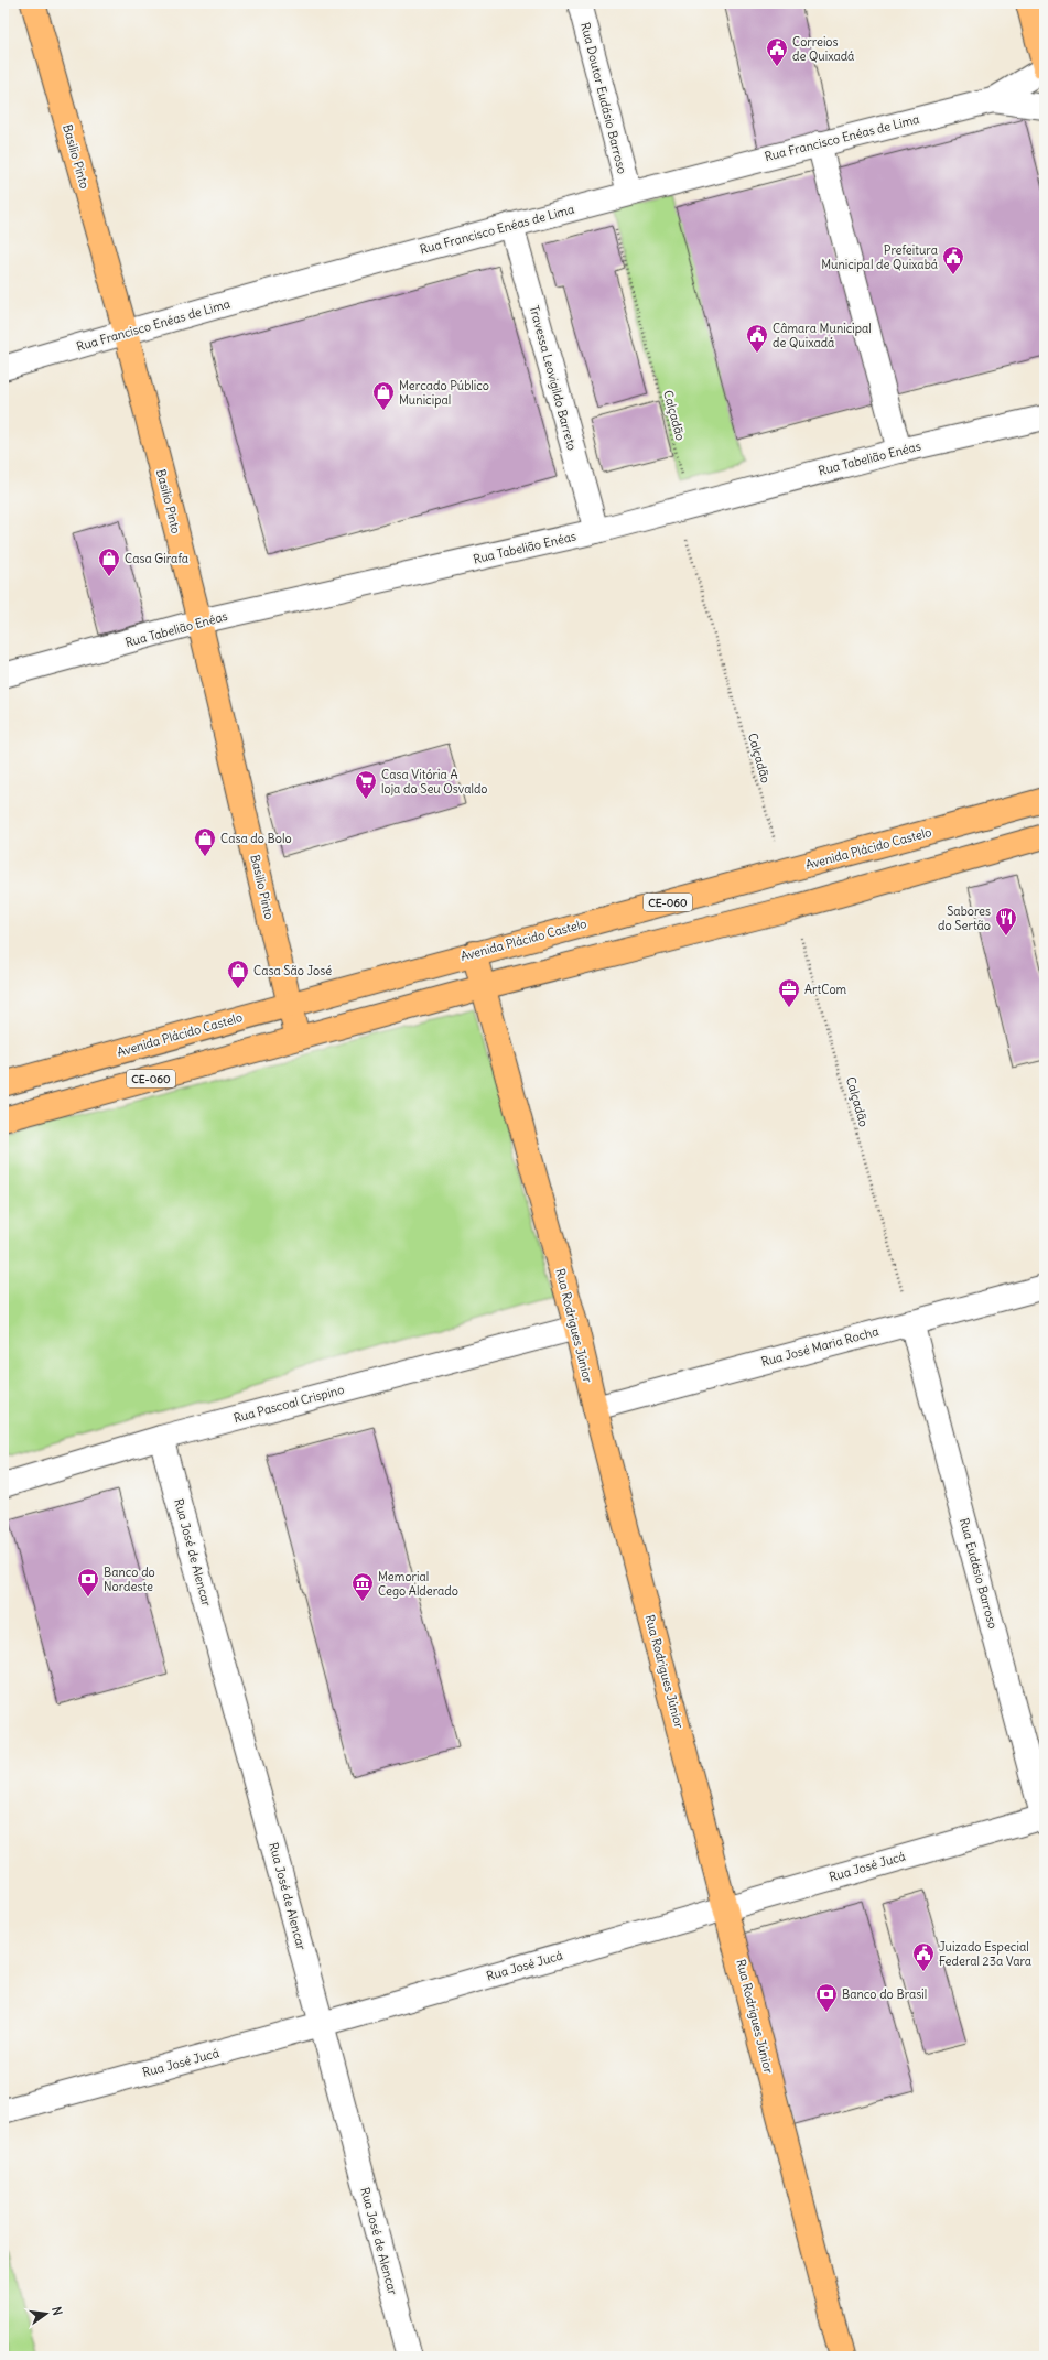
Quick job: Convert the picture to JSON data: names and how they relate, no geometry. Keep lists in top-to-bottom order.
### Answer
{
  "streets": {
    "main road": [
      "Basilio Pinto",
      "Avenida Plácido Castelo",
      "CE-060",
      "Rua Rodrigues Júnior"
    ],
    "street": [
      "Rua Doutor Eudásio Barroso",
      "Rua Francisco Enéas de Lima",
      "Travessa Leovigildo Barreto",
      "Rua Tabelião Enéas",
      "Rua José Maria Rocha",
      "Rua Pascoal Crispino",
      "Rua José de Alencar",
      "Rua Eudásio Barroso",
      "Rua José Jucá"
    ],
    "path": ["Calçadão"]
  },
  "crossings": [
    ["Rua Doutor Eudásio Barroso", "Rua Francisco Enéas de Lima"],
    ["Rua Doutor Eudásio Barroso", "Calçadão"],
    ["Rua Francisco Enéas de Lima", "Basilio Pinto"],
    ["Rua Francisco Enéas de Lima", "Travessa Leovigildo Barreto"],
    ["Rua Francisco Enéas de Lima", "Calçadão"],
    ["Basilio Pinto", "Rua Tabelião Enéas"],
    ["Basilio Pinto", "Avenida Plácido Castelo"],
    ["Basilio Pinto", "CE-060"],
    ["Travessa Leovigildo Barreto", "Rua Tabelião Enéas"],
    ["Calçadão", "Rua Tabelião Enéas"],
    ["Calçadão", "Avenida Plácido Castelo"],
    ["Calçadão", "CE-060"],
    ["Calçadão", "Rua José Maria Rocha"],
    ["Calçadão", "Rua Eudásio Barroso"],
    ["Avenida Plácido Castelo", "Rua Rodrigues Júnior"],
    ["CE-060", "Rua Rodrigues Júnior"],
    ["Rua Rodrigues Júnior", "Rua José Maria Rocha"],
    ["Rua Rodrigues Júnior", "Rua Pascoal Crispino"],
    ["Rua Rodrigues Júnior", "Rua José Jucá"],
    ["Rua José Maria Rocha", "Rua Eudásio Barroso"],
    ["Rua Pascoal Crispino", "Rua José de Alencar"],
    ["Rua José de Alencar", "Rua José Jucá"],
    ["Rua Eudásio Barroso", "Rua José Jucá"]
  ],
  "places": {
    "public building": [
      "Correios de Quixadá",
      "Prefeitura Municipal de Quixabá",
      "Câmara Municipal de Quixadá",
      "Juizado Especial Federal 23a Vara"
    ],
    "shop": [
      "Mercado Público Municipal",
      "Casa Girafa",
      "Casa do Bolo",
      "Casa São José"
    ],
    "supermarket": ["Casa Vitória A loja do Seu Osvaldo"],
    "restaurant": ["Sabores do Sertão"],
    "office": ["ArtCom"],
    "bank": ["Banco do Nordeste", "Banco do Brasil"],
    "museum": ["Memorial Cego Alderado"]
  },
  "north": "right"
}
